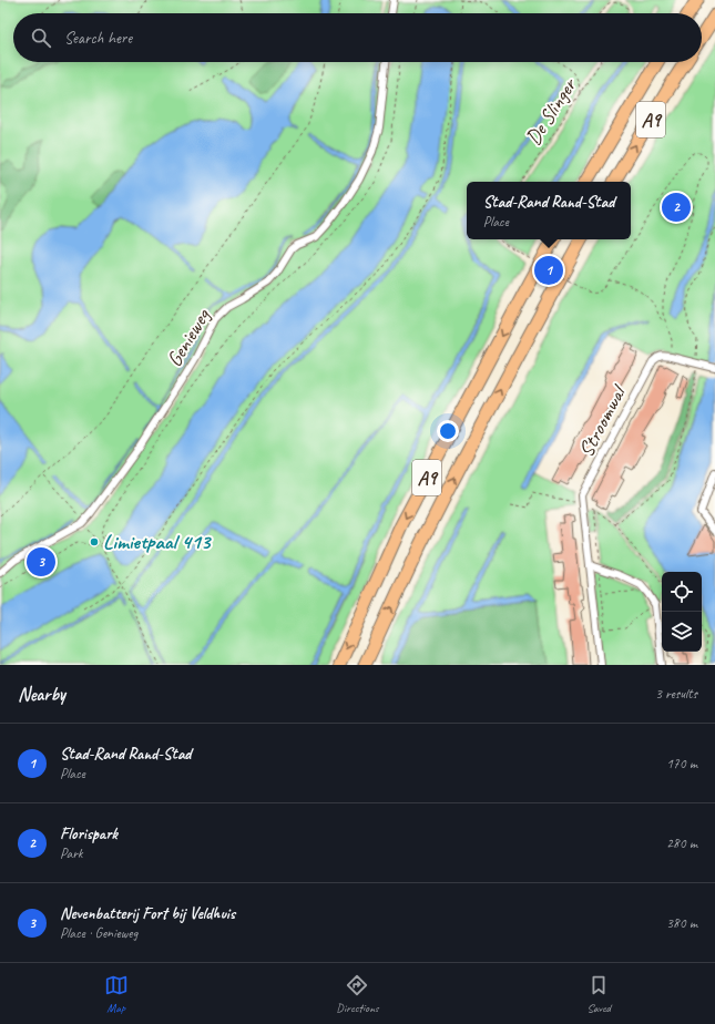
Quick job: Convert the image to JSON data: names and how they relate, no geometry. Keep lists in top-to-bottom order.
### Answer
{
  "streets": {
    "highway": ["A9"],
    "street": ["Genieweg", "Stroomwal"],
    "path": ["De Slinger"]
  },
  "places": ["Limietpaal 413"],
  "page": {
    "search": "Search here",
    "popup": ["Stad-Rand Rand-Stad", "Place"],
    "pins": ["2", "1", "3"],
    "heading": ["Nearby", "3 results"],
    "list": [
      {
        "mark": "1",
        "name": "Stad-Rand Rand-Stad",
        "note": "Place",
        "value": "170 m"
      },
      {
        "mark": "2",
        "name": "Florispark",
        "note": "Park",
        "value": "280 m"
      },
      {
        "mark": "3",
        "name": "Nevenbatterij Fort bij Veldhuis",
        "note": "Place · Genieweg",
        "value": "380 m"
      }
    ],
    "nav": ["Map", "Directions", "Saved"]
  }
}
